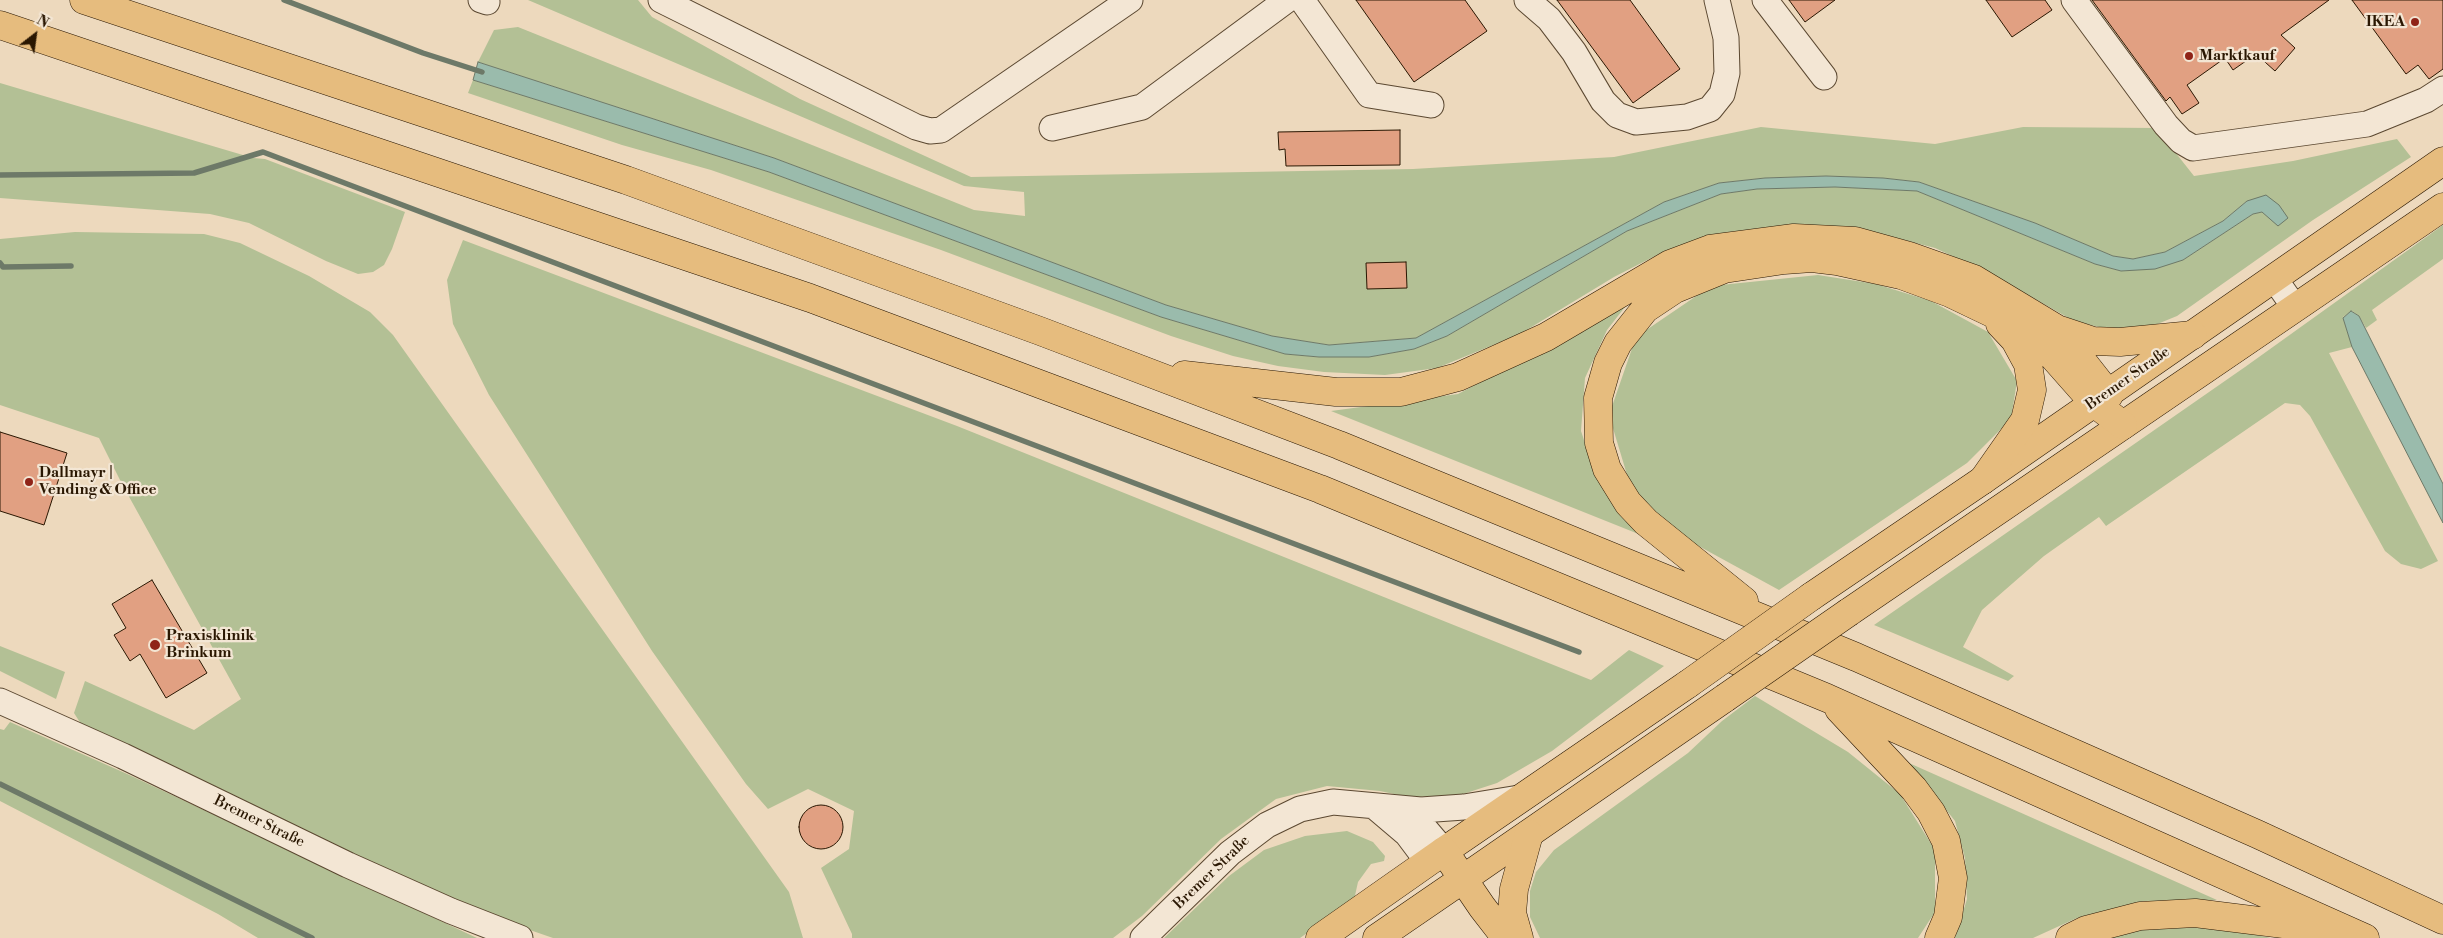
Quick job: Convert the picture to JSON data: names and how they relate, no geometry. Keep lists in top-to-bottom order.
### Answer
{
  "streets": {
    "main road": ["Bremer Straße"]
  },
  "places": [
    "IKEA",
    "Marktkauf",
    "Dallmayr | Vending & Office",
    "Praxisklinik Brinkum"
  ],
  "north": "top right"
}
